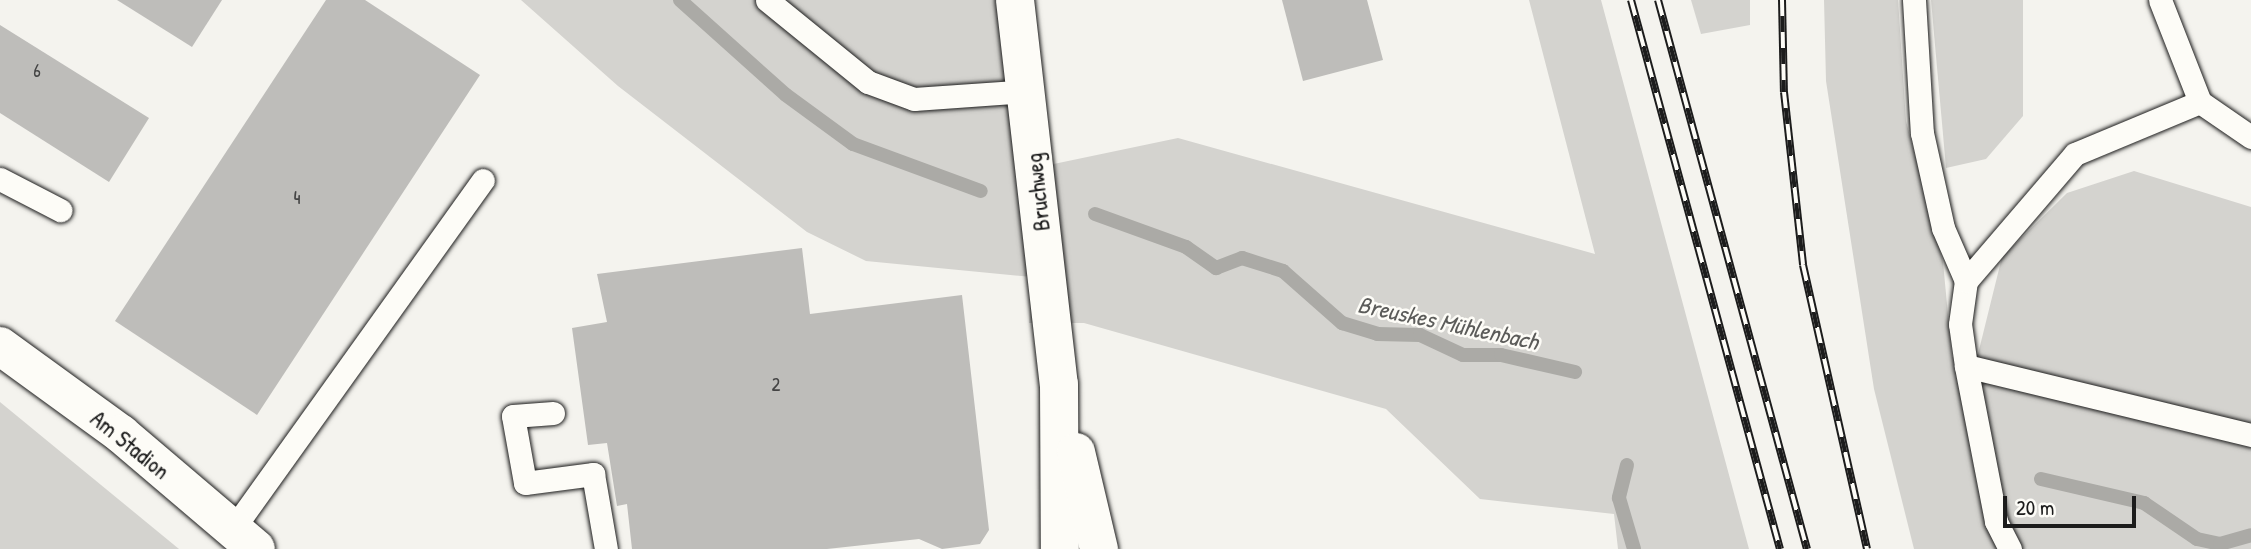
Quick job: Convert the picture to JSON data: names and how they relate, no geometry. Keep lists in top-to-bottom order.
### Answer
{
  "streets": {
    "street": ["Bruchweg", "Am Stadion"]
  },
  "water": ["Breuskes Mühlenbach"],
  "house_numbers": ["6", "4", "2"],
  "scale_bar": "20 m"
}
